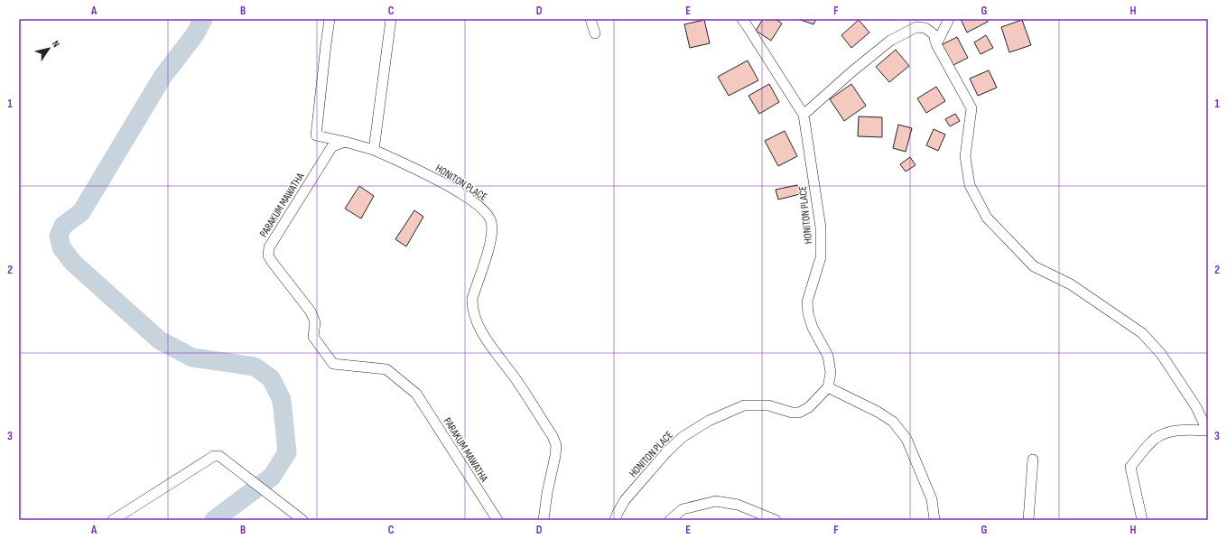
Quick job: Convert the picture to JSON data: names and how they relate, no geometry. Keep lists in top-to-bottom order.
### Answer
{
  "streets": {
    "street": ["HONITON PLACE", "PARAKUM MAWATHA"]
  },
  "north": "top right",
  "grid": {
    "columns": [
      "A",
      "B",
      "C",
      "D",
      "E",
      "F",
      "G",
      "H"
    ],
    "rows": ["1", "2", "3"]
  }
}
